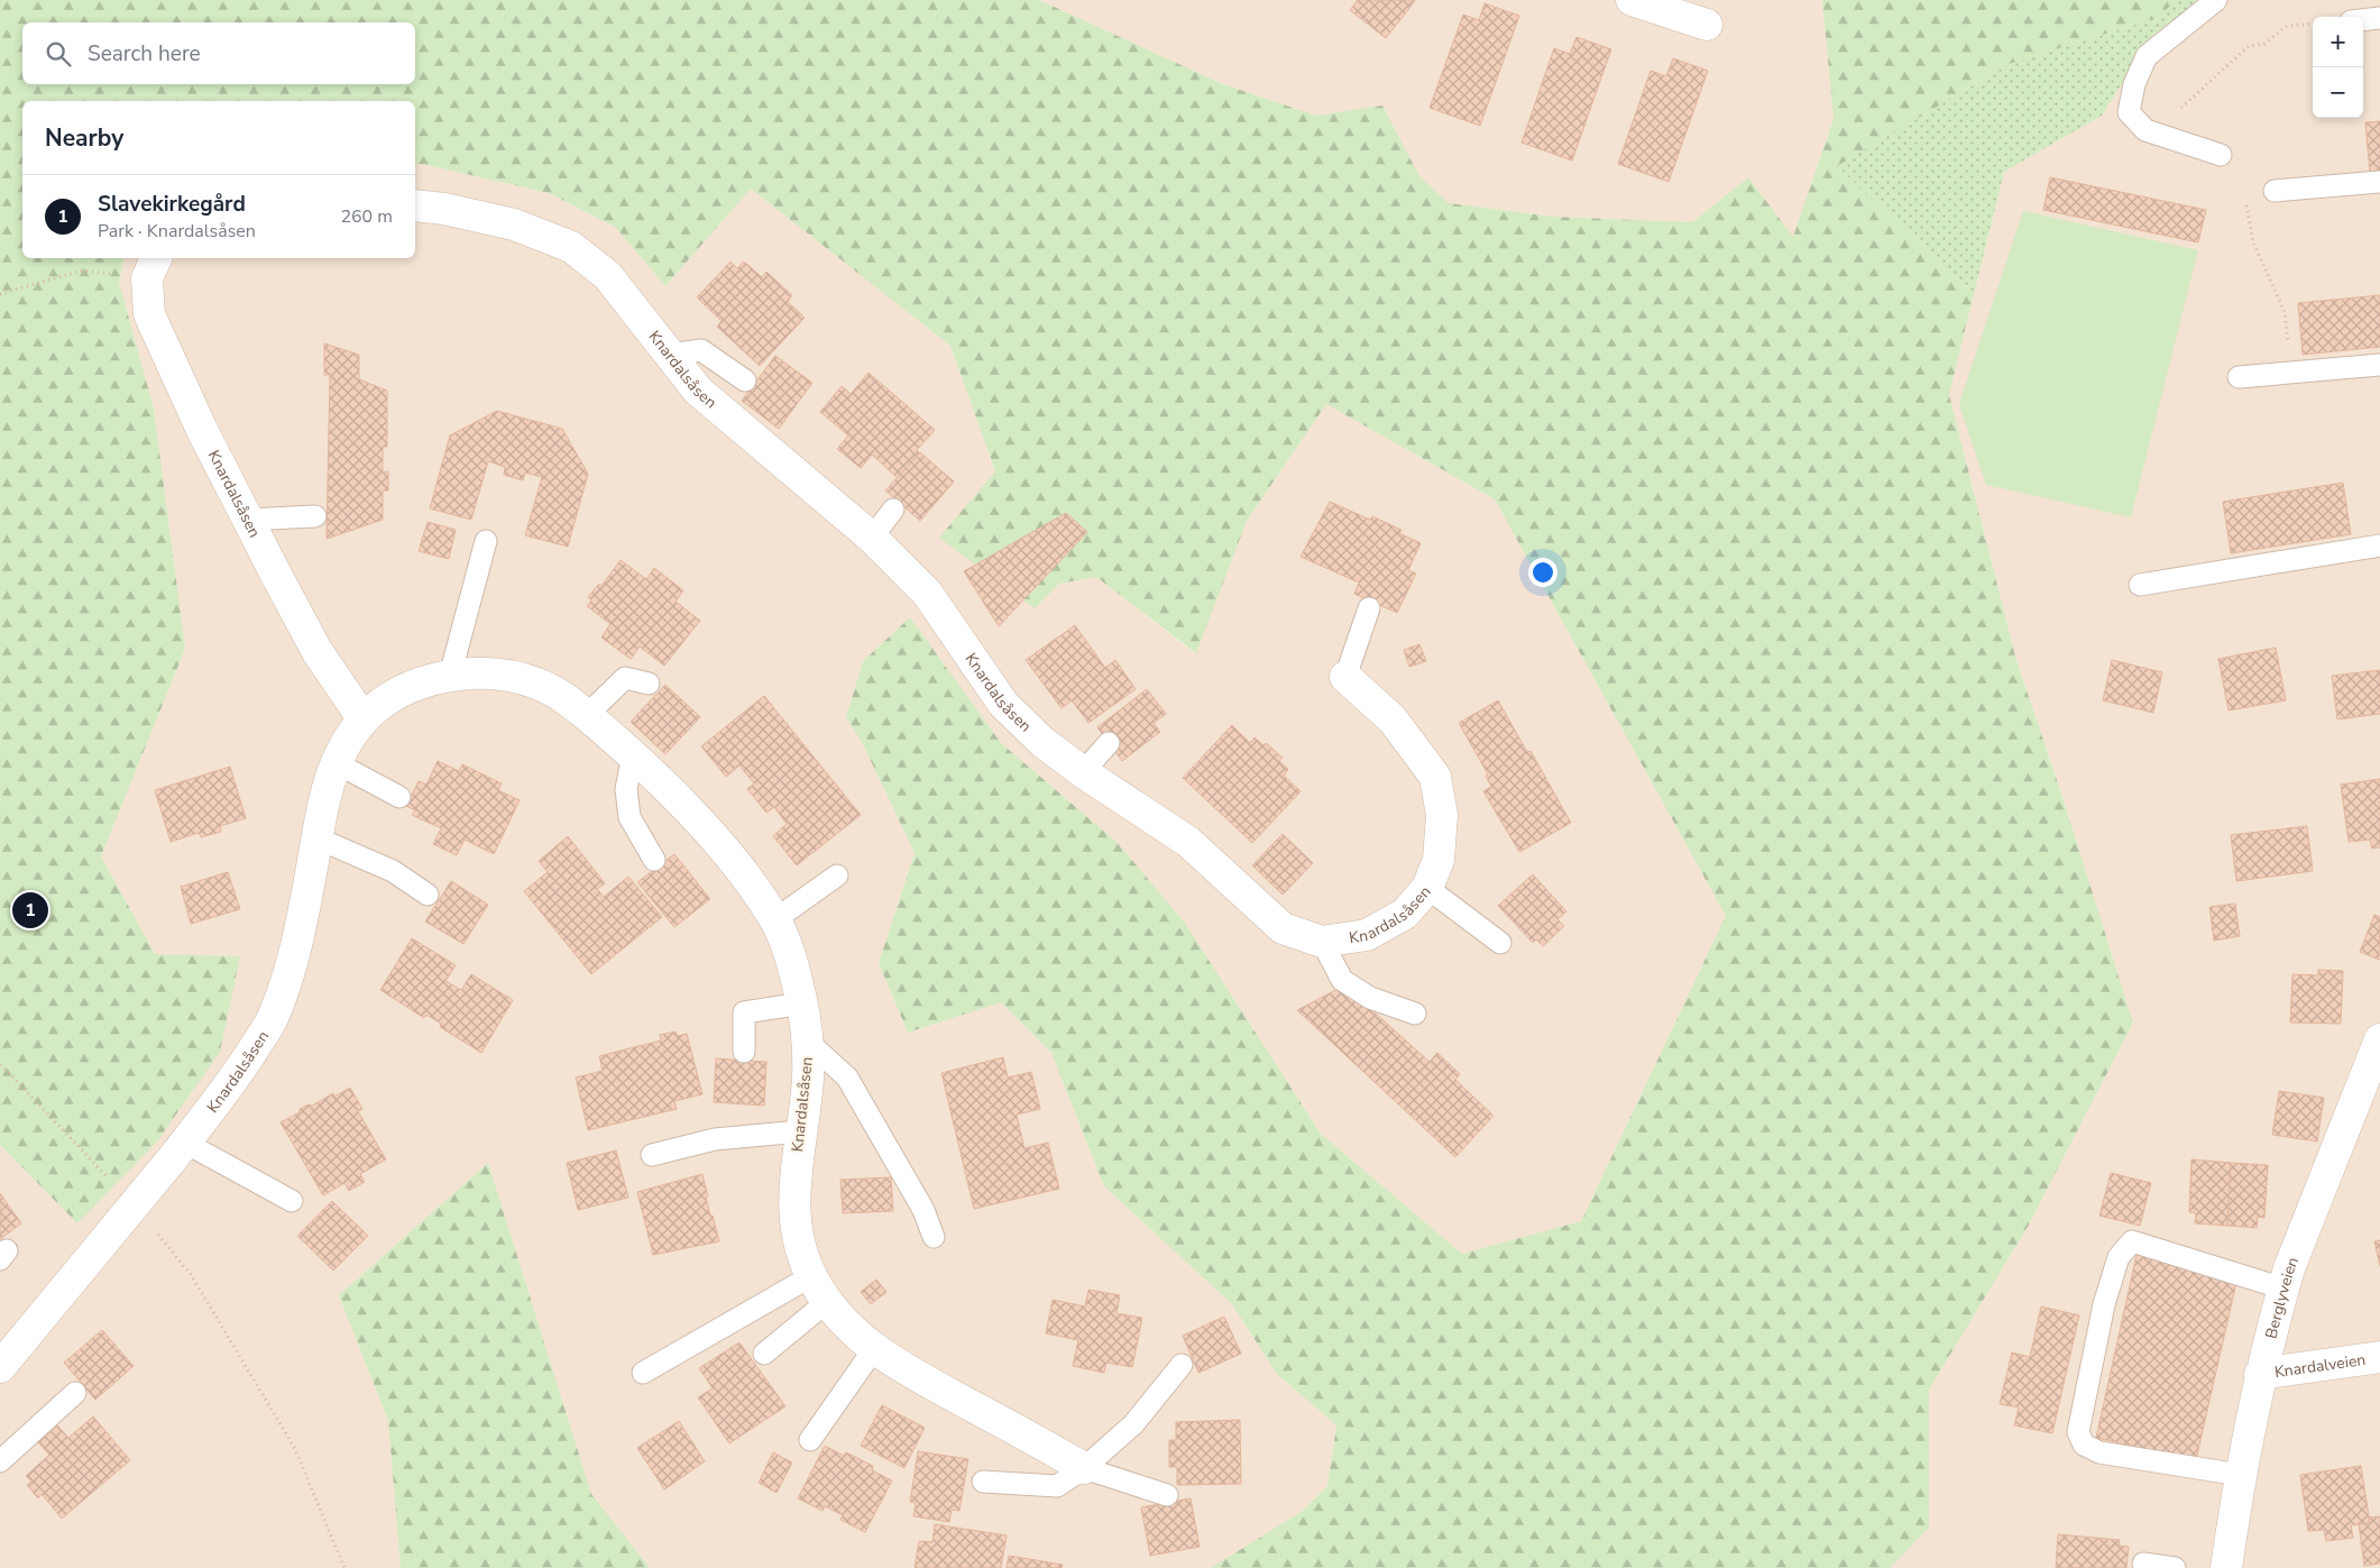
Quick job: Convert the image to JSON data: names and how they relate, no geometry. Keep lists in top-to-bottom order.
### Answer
{
  "streets": {
    "street": ["Knardalsåsen", "Berglyveien", "Knardalveien"]
  },
  "crossings": [
    ["Berglyveien", "Knardalveien"]
  ],
  "page": {
    "map_buttons": ["+", "−"],
    "search": "Search here",
    "heading": "Nearby",
    "list": [
      {
        "mark": "1",
        "name": "Slavekirkegård",
        "note": "Park · Knardalsåsen",
        "value": "260 m"
      }
    ],
    "pins": "1"
  }
}
